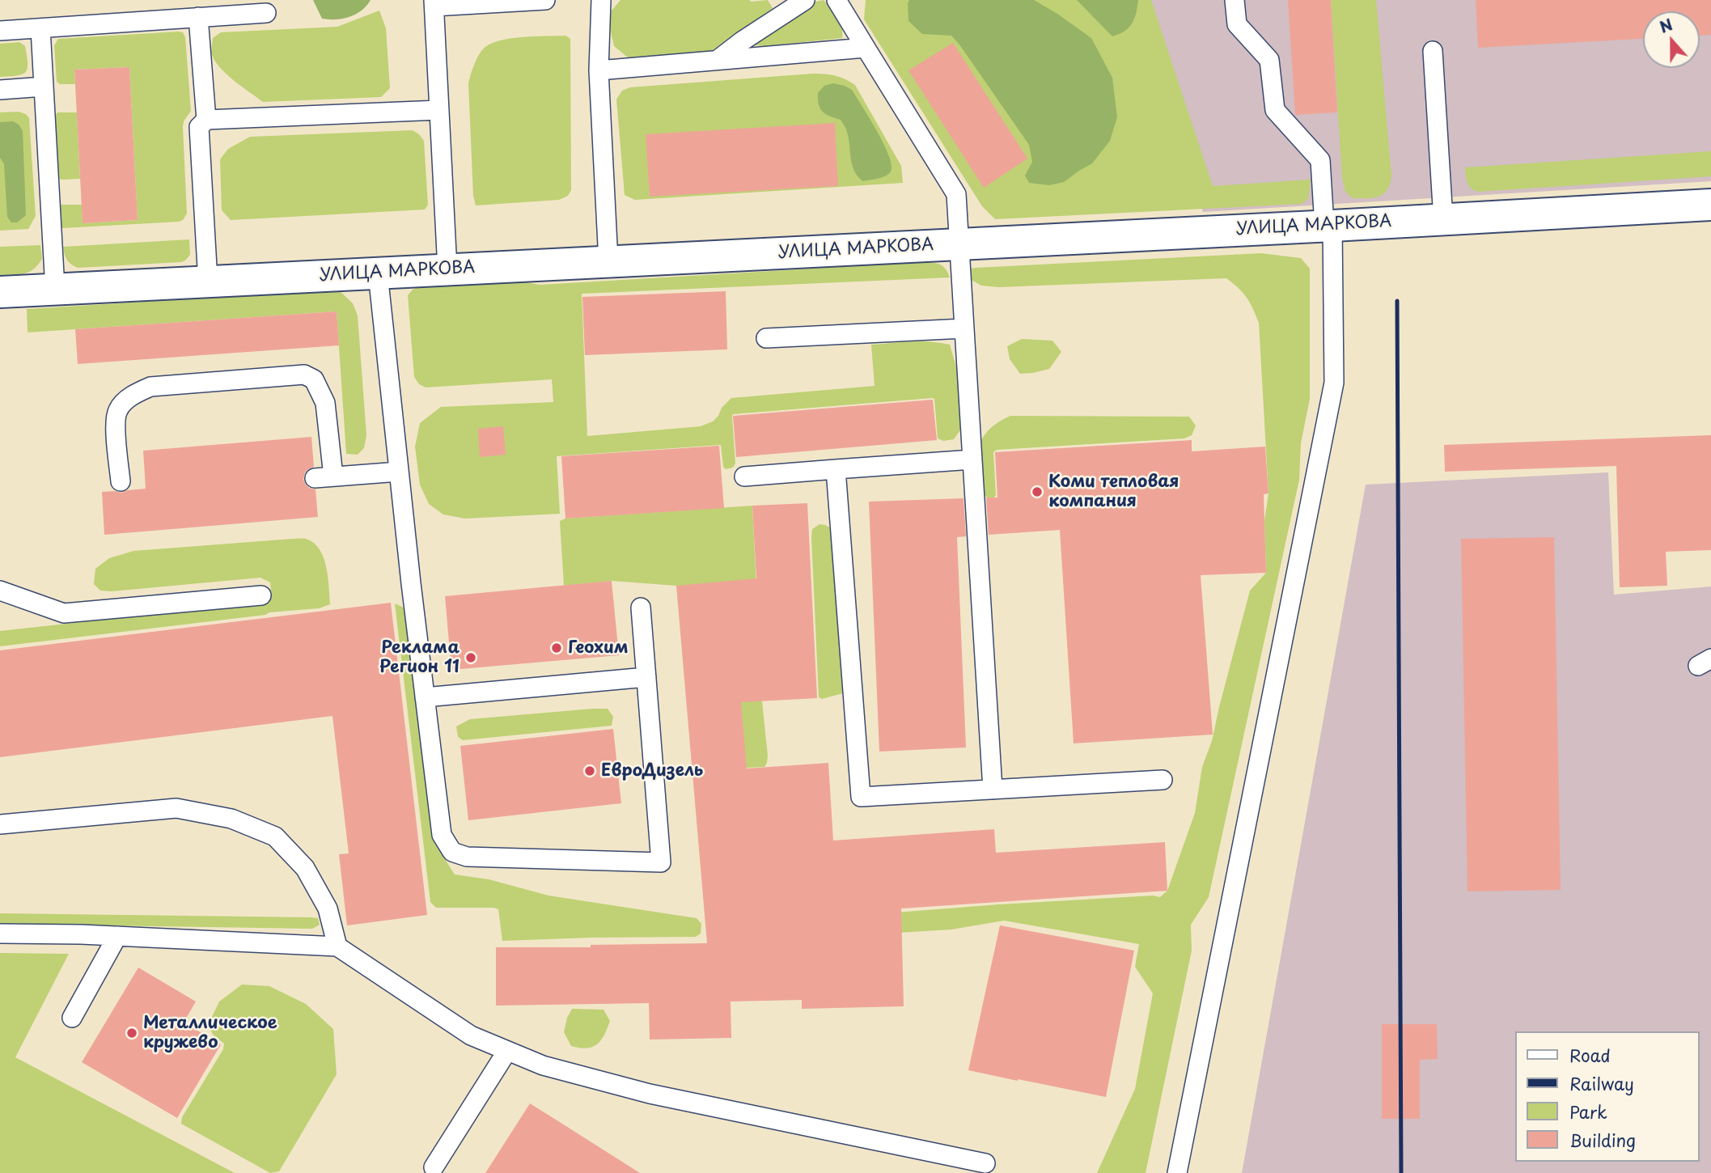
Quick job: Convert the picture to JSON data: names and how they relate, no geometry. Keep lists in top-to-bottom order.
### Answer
{
  "streets": {
    "street": ["УЛИЦА МАРКОВА"]
  },
  "places": [
    "Коми тепловая компания",
    "Геохим",
    "Реклама Регион 11",
    "ЕвроДизель",
    "Металлическое кружево"
  ],
  "legend": [
    "Road",
    "Railway",
    "Park",
    "Building"
  ],
  "north": "top"
}
